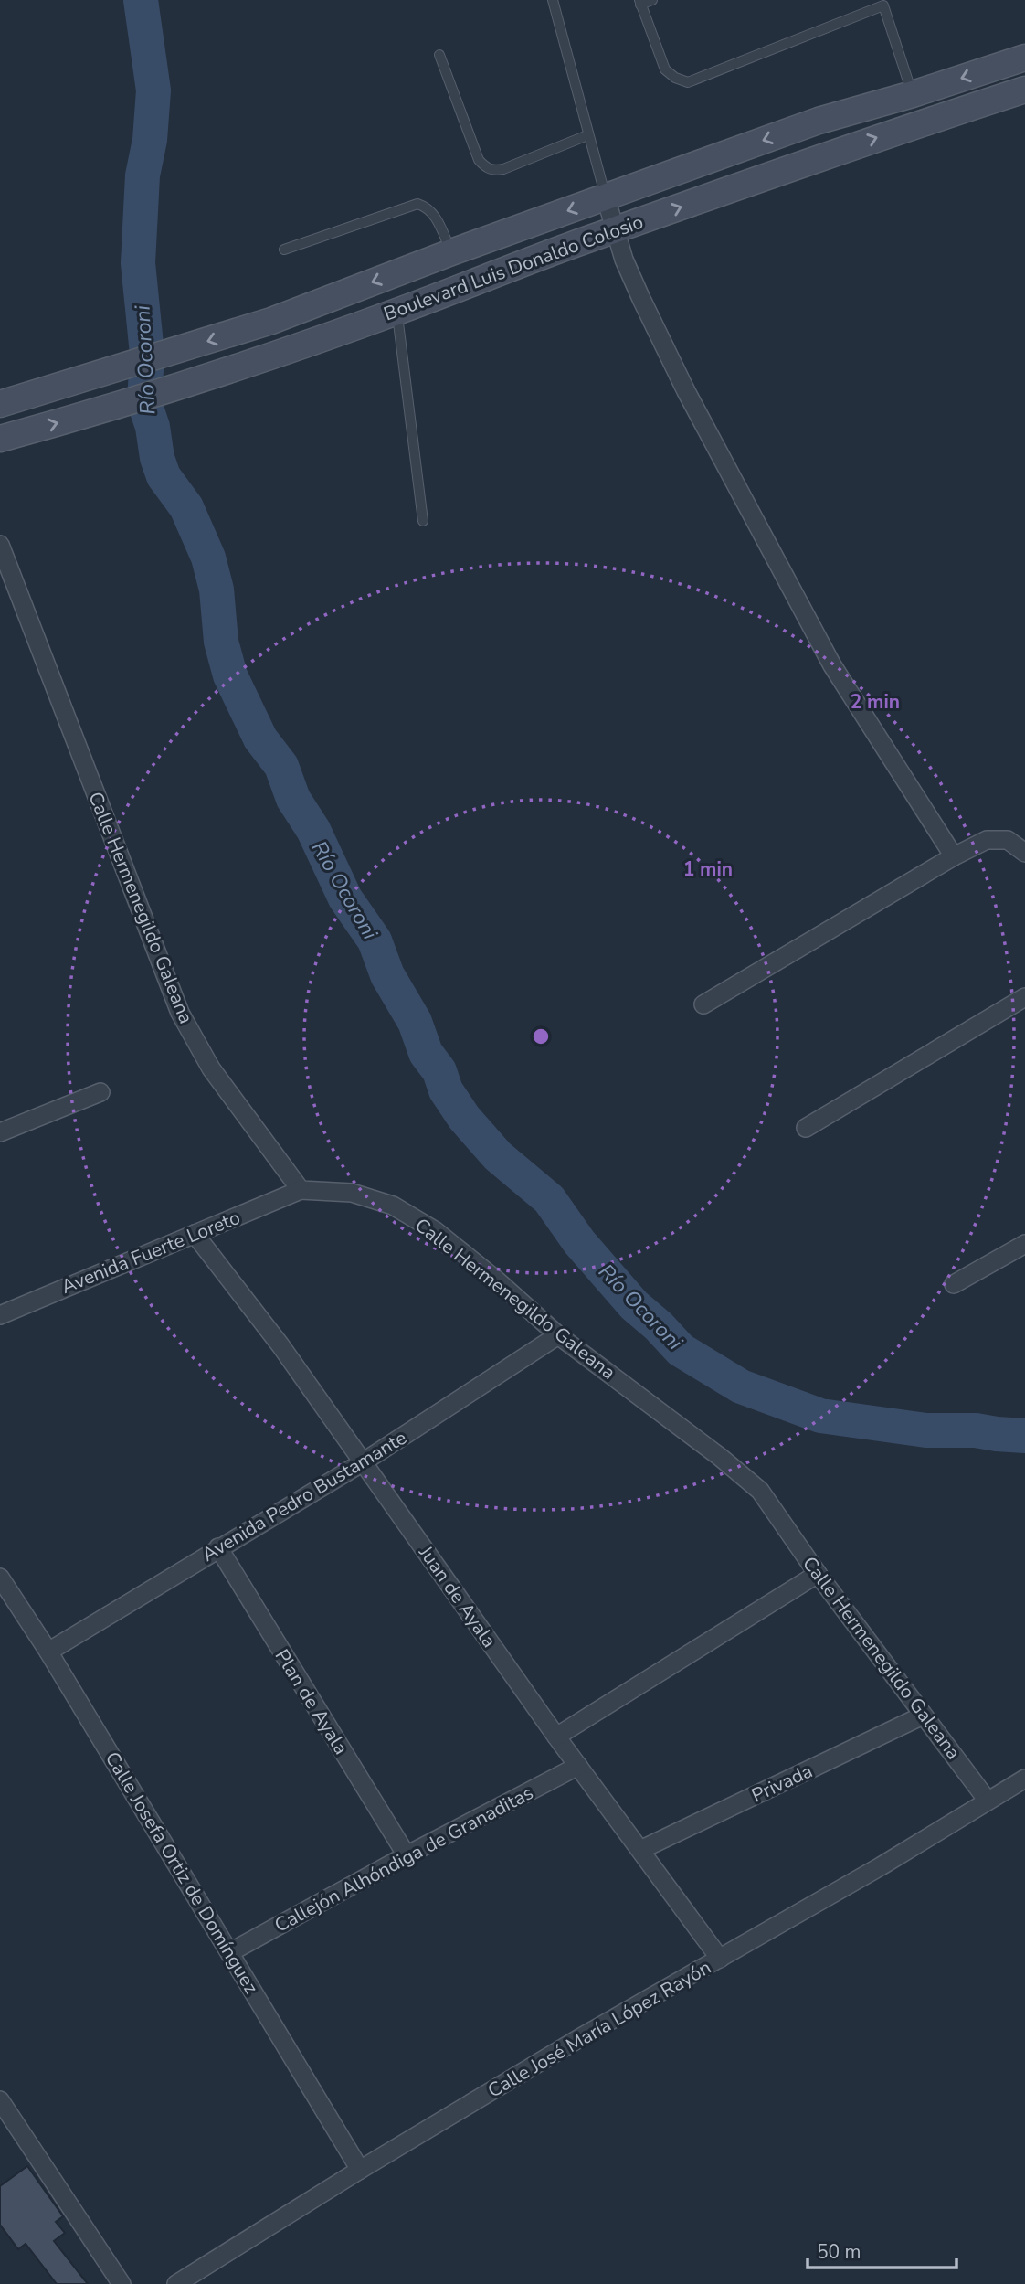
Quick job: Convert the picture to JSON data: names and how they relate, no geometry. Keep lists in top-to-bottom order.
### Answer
{
  "streets": {
    "main road": ["Boulevard Luis Donaldo Colosio"],
    "street": [
      "Calle Hermenegildo Galeana",
      "Avenida Fuerte Loreto",
      "Avenida Pedro Bustamante",
      "Juan de Ayala",
      "Plan de Ayala",
      "Privada",
      "Callejón Alhóndiga de Granaditas",
      "Calle Josefa Ortiz de Domínguez",
      "Calle José María López Rayón"
    ]
  },
  "crossings": [
    ["Calle Hermenegildo Galeana", "Avenida Fuerte Loreto"],
    ["Calle Hermenegildo Galeana", "Avenida Pedro Bustamante"],
    ["Calle Hermenegildo Galeana", "Privada"],
    ["Calle Hermenegildo Galeana", "Calle José María López Rayón"],
    ["Avenida Fuerte Loreto", "Juan de Ayala"],
    ["Avenida Pedro Bustamante", "Juan de Ayala"],
    ["Avenida Pedro Bustamante", "Plan de Ayala"],
    ["Avenida Pedro Bustamante", "Calle Josefa Ortiz de Domínguez"],
    ["Juan de Ayala", "Privada"],
    ["Juan de Ayala", "Callejón Alhóndiga de Granaditas"],
    ["Juan de Ayala", "Calle José María López Rayón"],
    ["Plan de Ayala", "Callejón Alhóndiga de Granaditas"],
    ["Callejón Alhóndiga de Granaditas", "Calle Josefa Ortiz de Domínguez"],
    ["Calle Josefa Ortiz de Domínguez", "Calle José María López Rayón"]
  ],
  "water": ["Río Ocoroni"],
  "scale_bar": "50 m",
  "rings": ["2 min", "1 min"]
}
